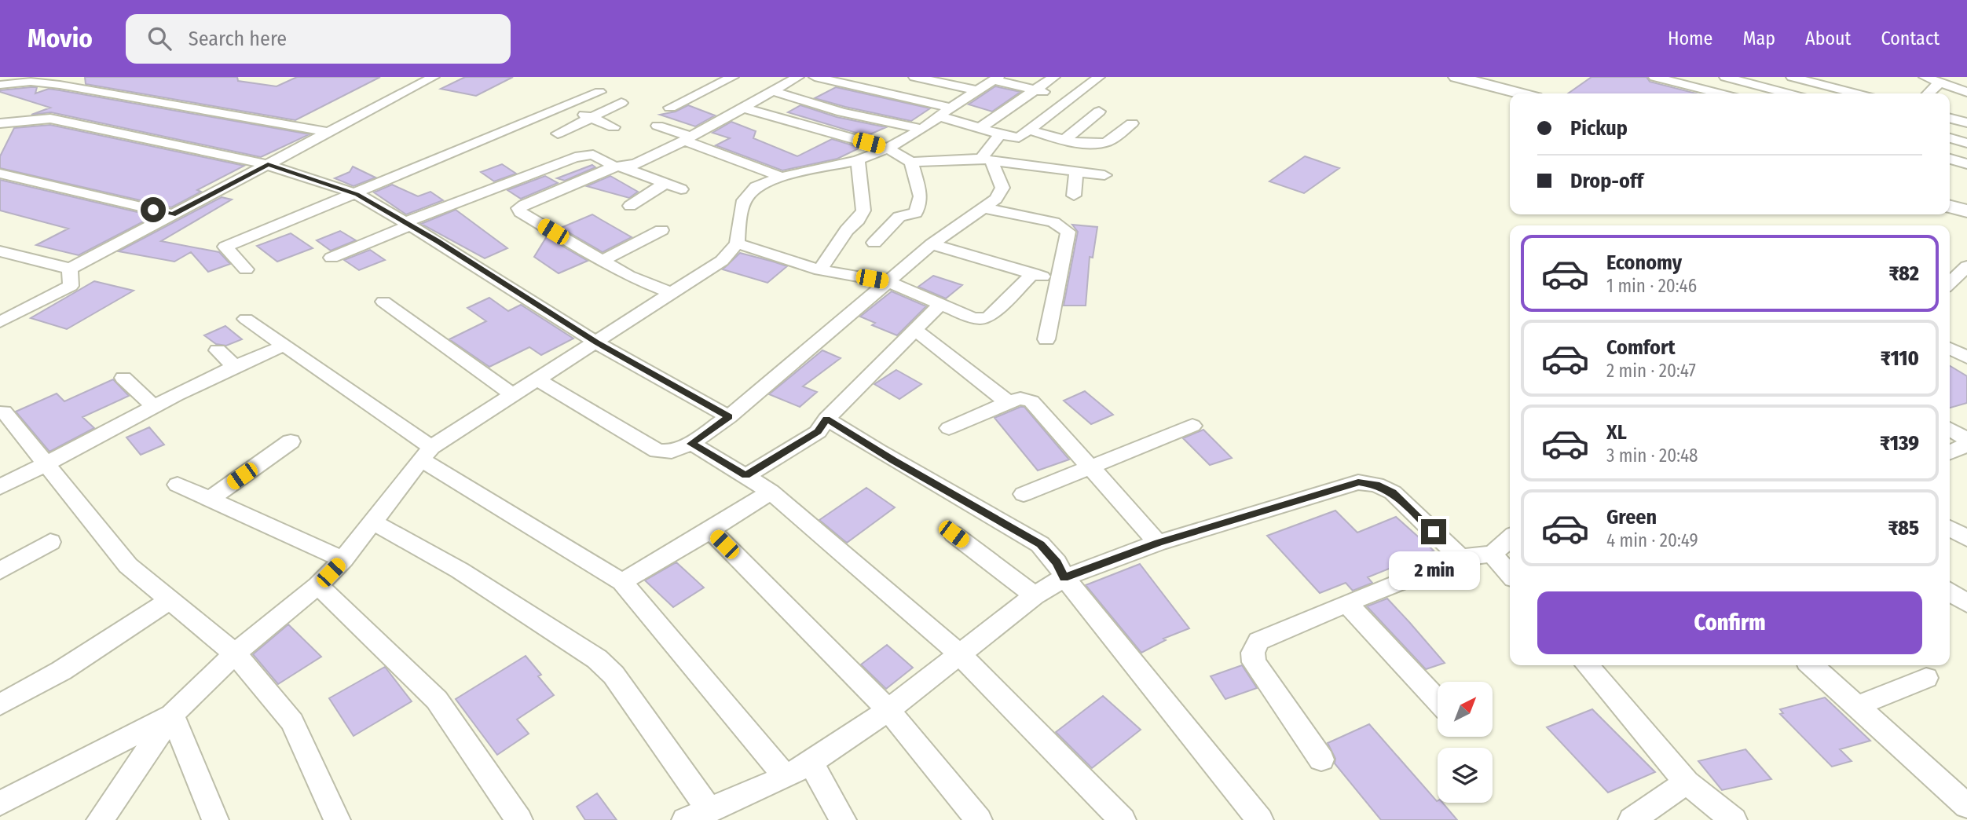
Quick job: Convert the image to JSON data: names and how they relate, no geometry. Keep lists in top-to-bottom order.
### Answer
{
  "north": "top right",
  "page": {
    "header": "Movio",
    "search": "Search here",
    "nav": [
      "Home",
      "Map",
      "About",
      "Contact"
    ],
    "banner": ["Pickup", "Drop-off"],
    "list": [
      {
        "name": "Economy",
        "note": "1 min · 20:46",
        "value": "₹82"
      },
      {
        "name": "Comfort",
        "note": "2 min · 20:47",
        "value": "₹110"
      },
      {
        "name": "XL",
        "note": "3 min · 20:48",
        "value": "₹139"
      },
      {
        "name": "Green",
        "note": "4 min · 20:49",
        "value": "₹85"
      }
    ],
    "bubble": "2 min",
    "buttons": "Confirm"
  }
}
